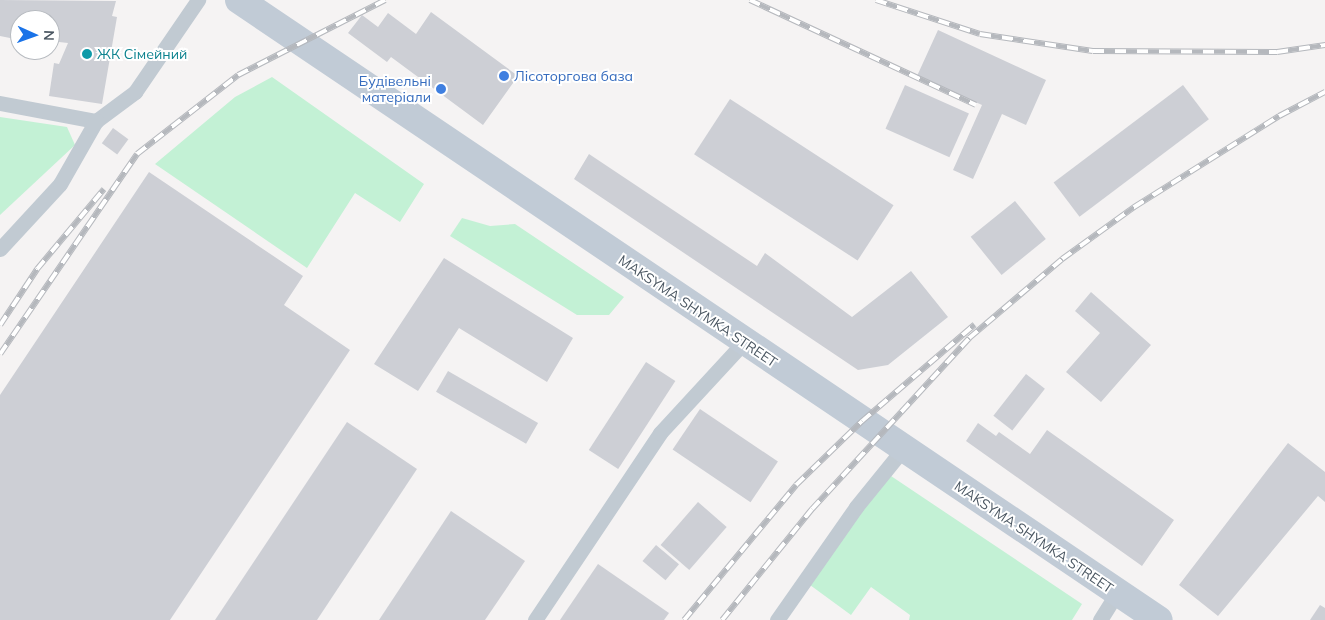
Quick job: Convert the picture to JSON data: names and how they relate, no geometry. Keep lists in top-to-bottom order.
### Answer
{
  "streets": {
    "main road": ["MAKSYMA SHYMKA STREET"]
  },
  "places": ["ЖК Сімейний", "Лісоторгова база", "Будівельні матеріали"],
  "north": "right"
}
